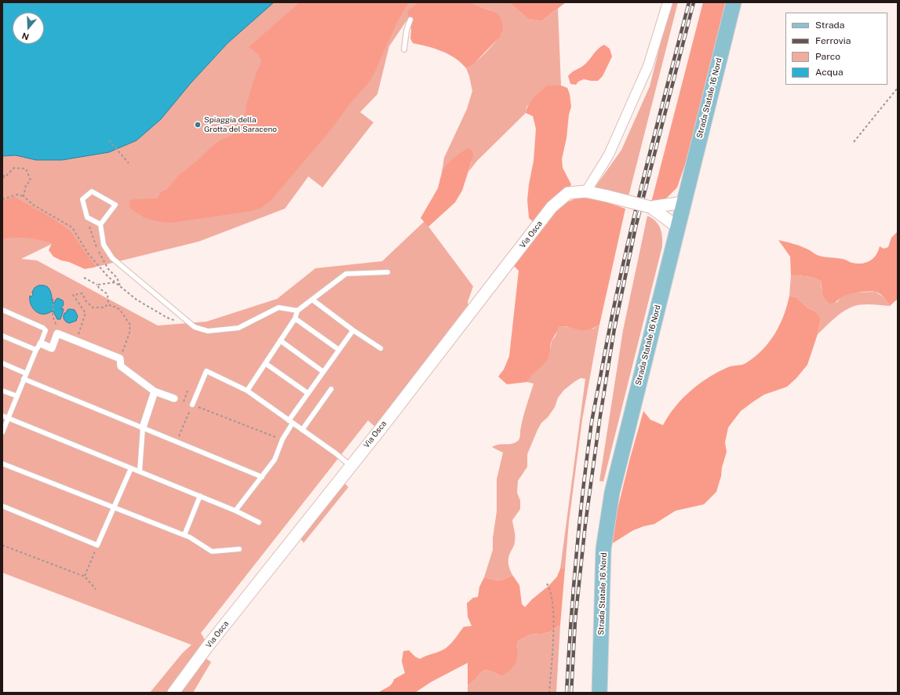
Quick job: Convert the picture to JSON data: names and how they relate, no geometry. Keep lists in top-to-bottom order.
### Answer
{
  "streets": {
    "main road": ["Strada Statale 16 Nord"],
    "street": ["Via Osca"]
  },
  "places": ["Spiaggia della Grotta del Saraceno"],
  "legend": [
    "Strada",
    "Ferrovia",
    "Parco",
    "Acqua"
  ],
  "north": "bottom"
}
